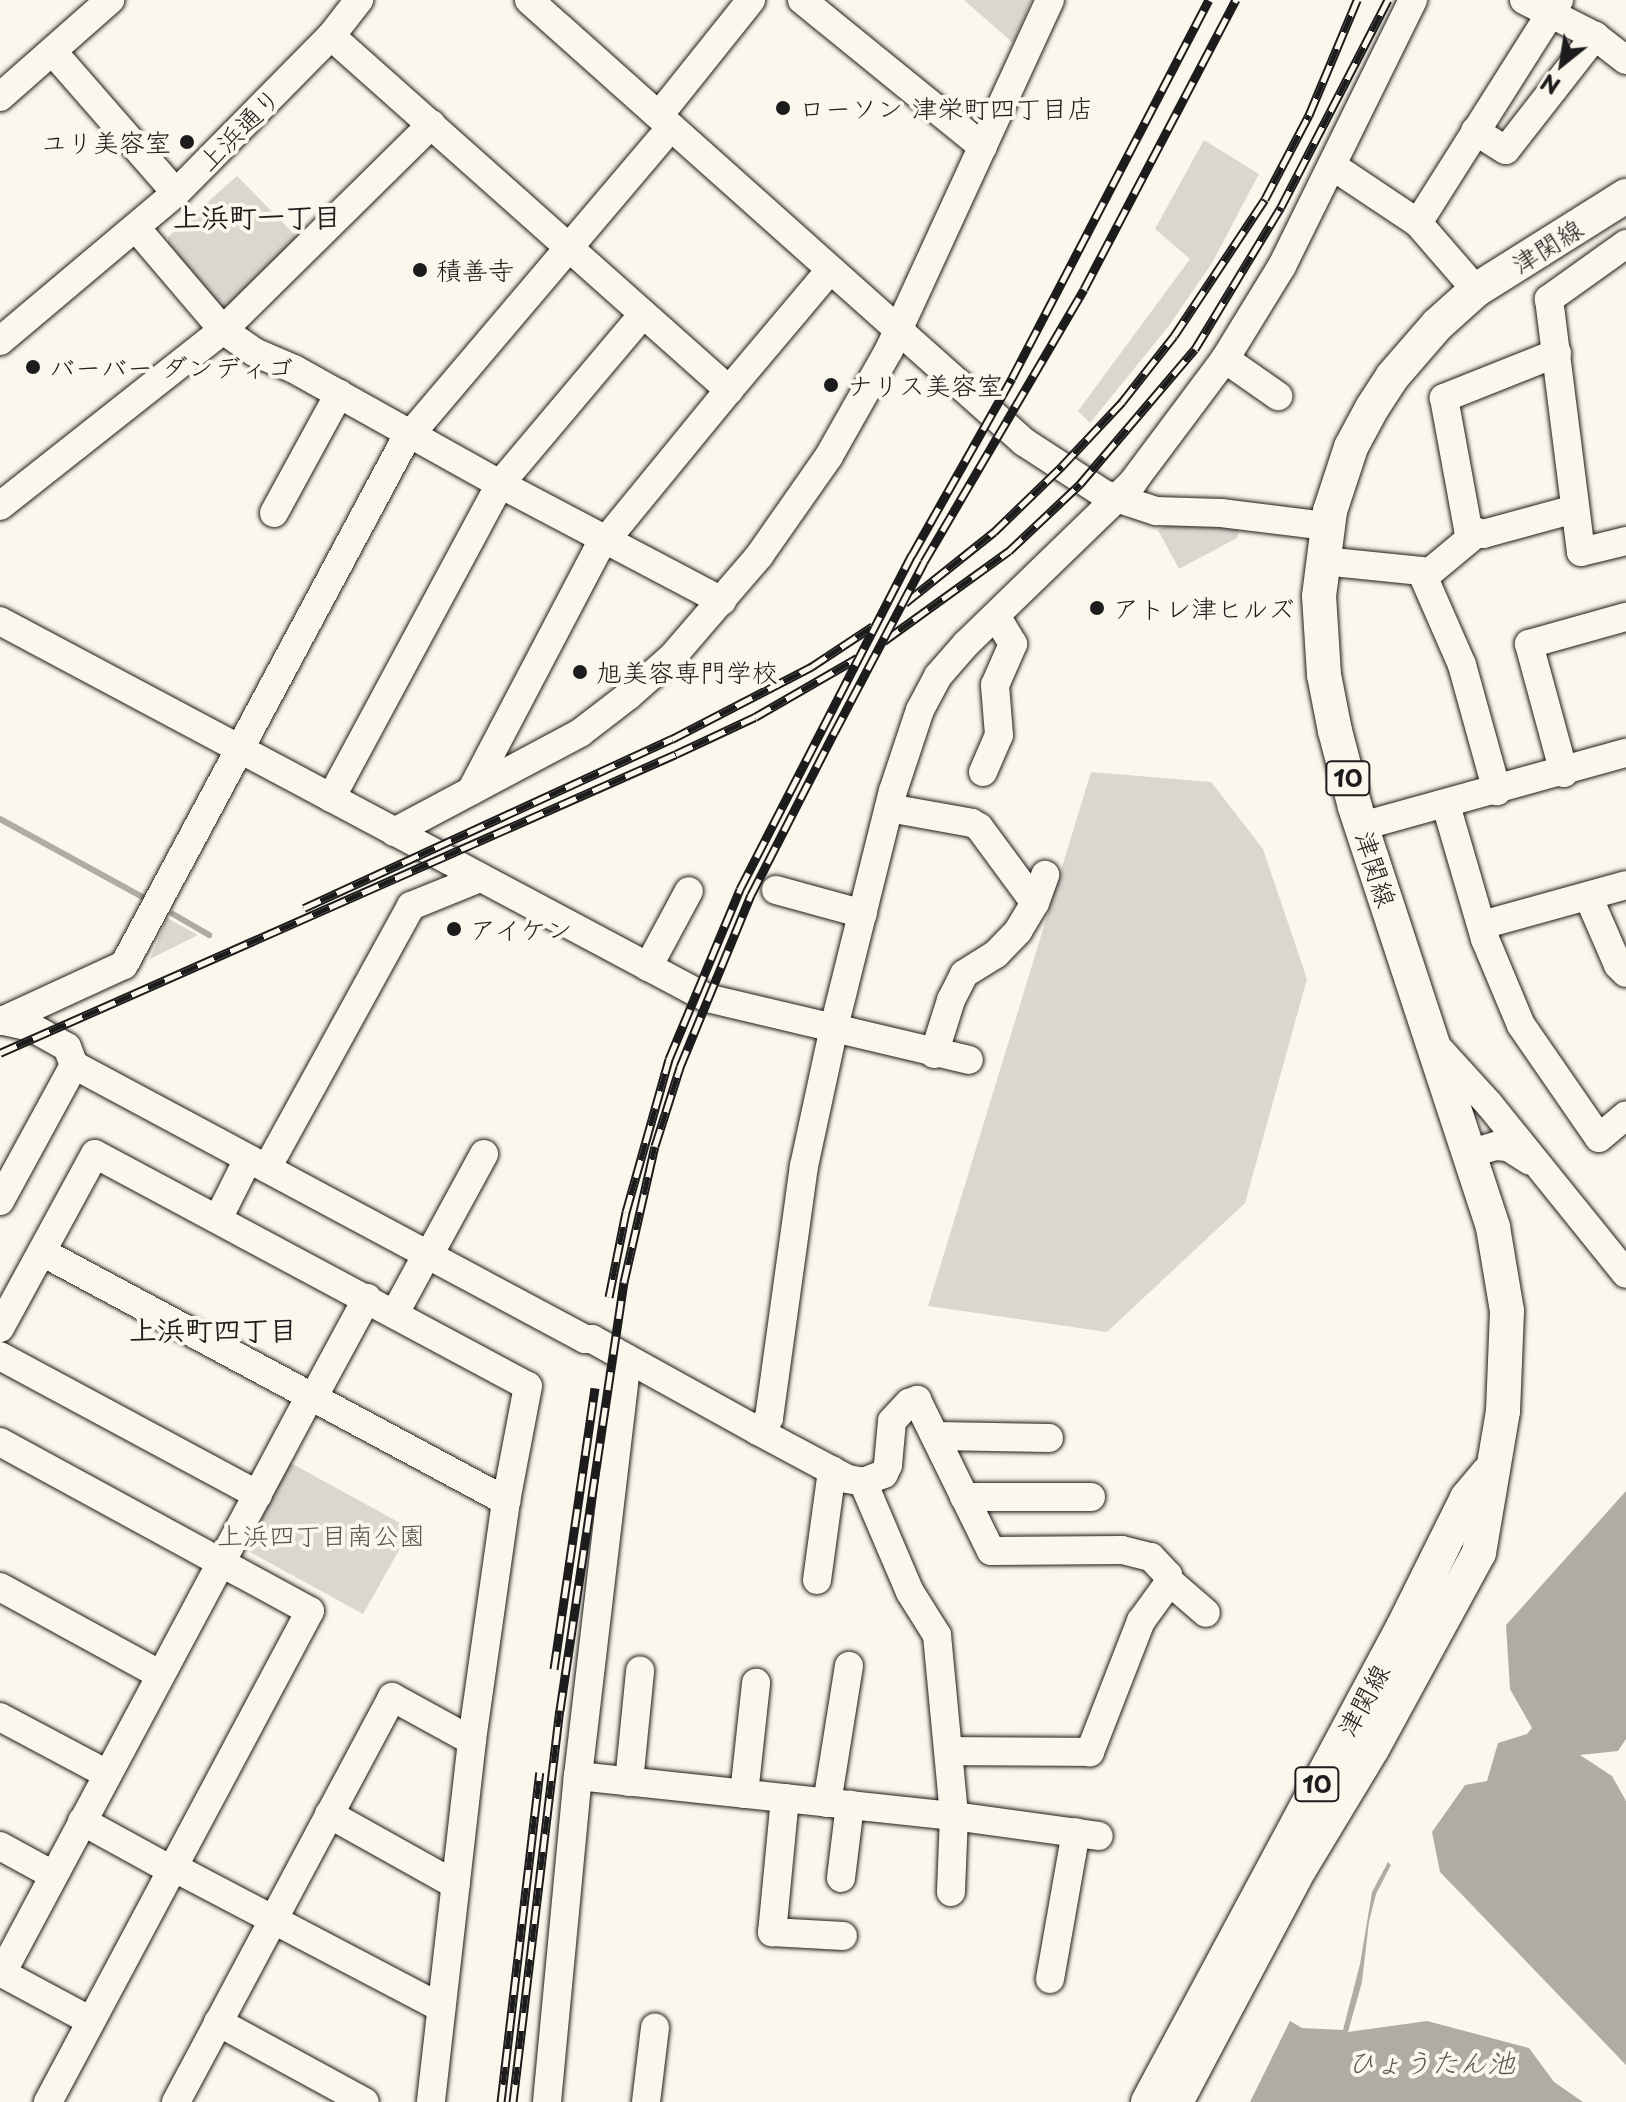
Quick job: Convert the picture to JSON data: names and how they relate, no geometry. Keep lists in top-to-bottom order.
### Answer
{
  "streets": {
    "main road": ["津関線", "10"],
    "street": ["上浜通り"]
  },
  "districts": ["上浜町一丁目", "上浜町四丁目"],
  "water": ["ひょうたん池"],
  "parks": ["上浜四丁目南公園"],
  "places": [
    "ローソン 津栄町四丁目店",
    "ユリ美容室",
    "積善寺",
    "バーバー ダンディゴ",
    "ナリス美容室",
    "アトレ津ヒルズ",
    "旭美容専門学校",
    "アイケン"
  ],
  "north": "bottom left"
}
